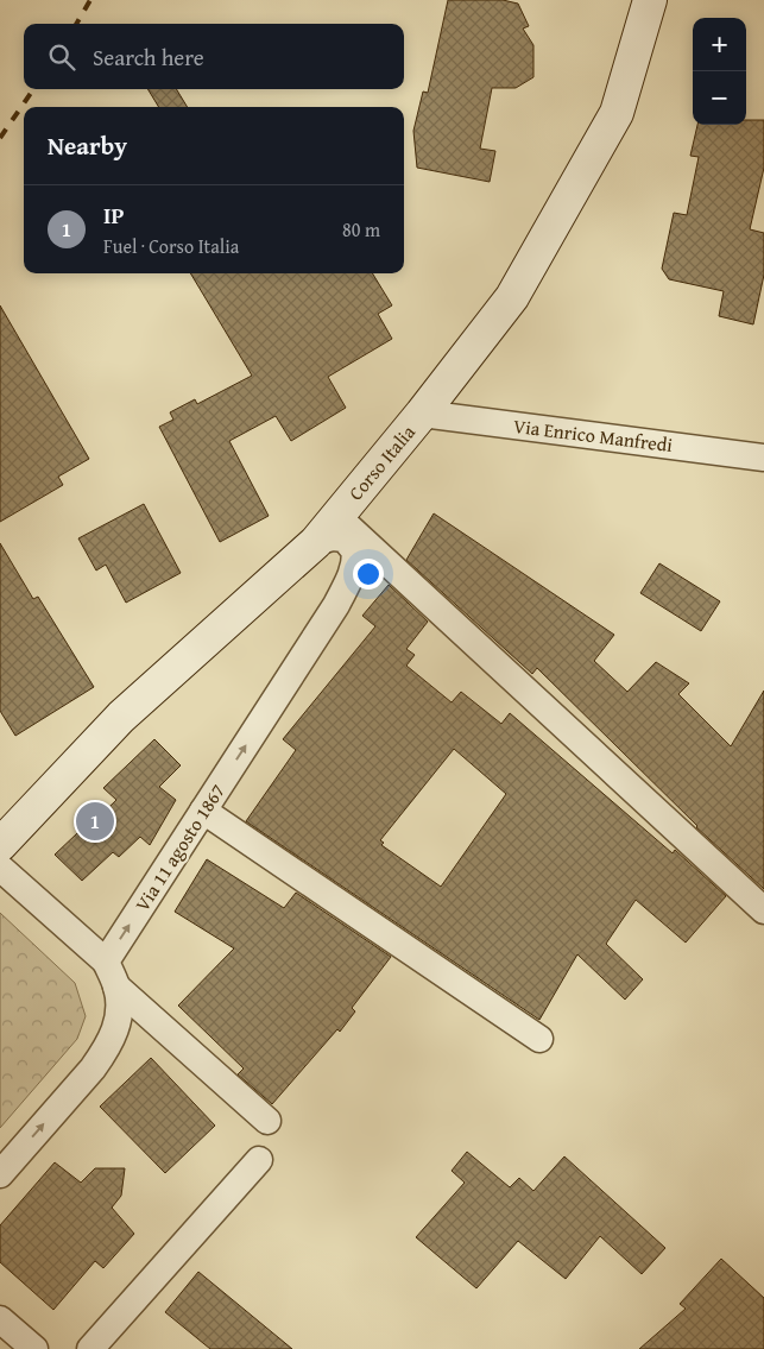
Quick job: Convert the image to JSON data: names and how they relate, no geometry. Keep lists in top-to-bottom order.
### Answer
{
  "streets": {
    "main road": ["Corso Italia"],
    "street": ["Via Enrico Manfredi", "Via 11 agosto 1867"]
  },
  "crossings": [
    ["Via Enrico Manfredi", "Corso Italia"],
    ["Corso Italia", "Via 11 agosto 1867"]
  ],
  "one_way": ["Via 11 agosto 1867"],
  "page": {
    "map_buttons": ["+", "−"],
    "search": "Search here",
    "heading": "Nearby",
    "list": [
      {
        "mark": "1",
        "name": "IP",
        "note": "Fuel · Corso Italia",
        "value": "80 m"
      }
    ],
    "pins": "1"
  }
}
